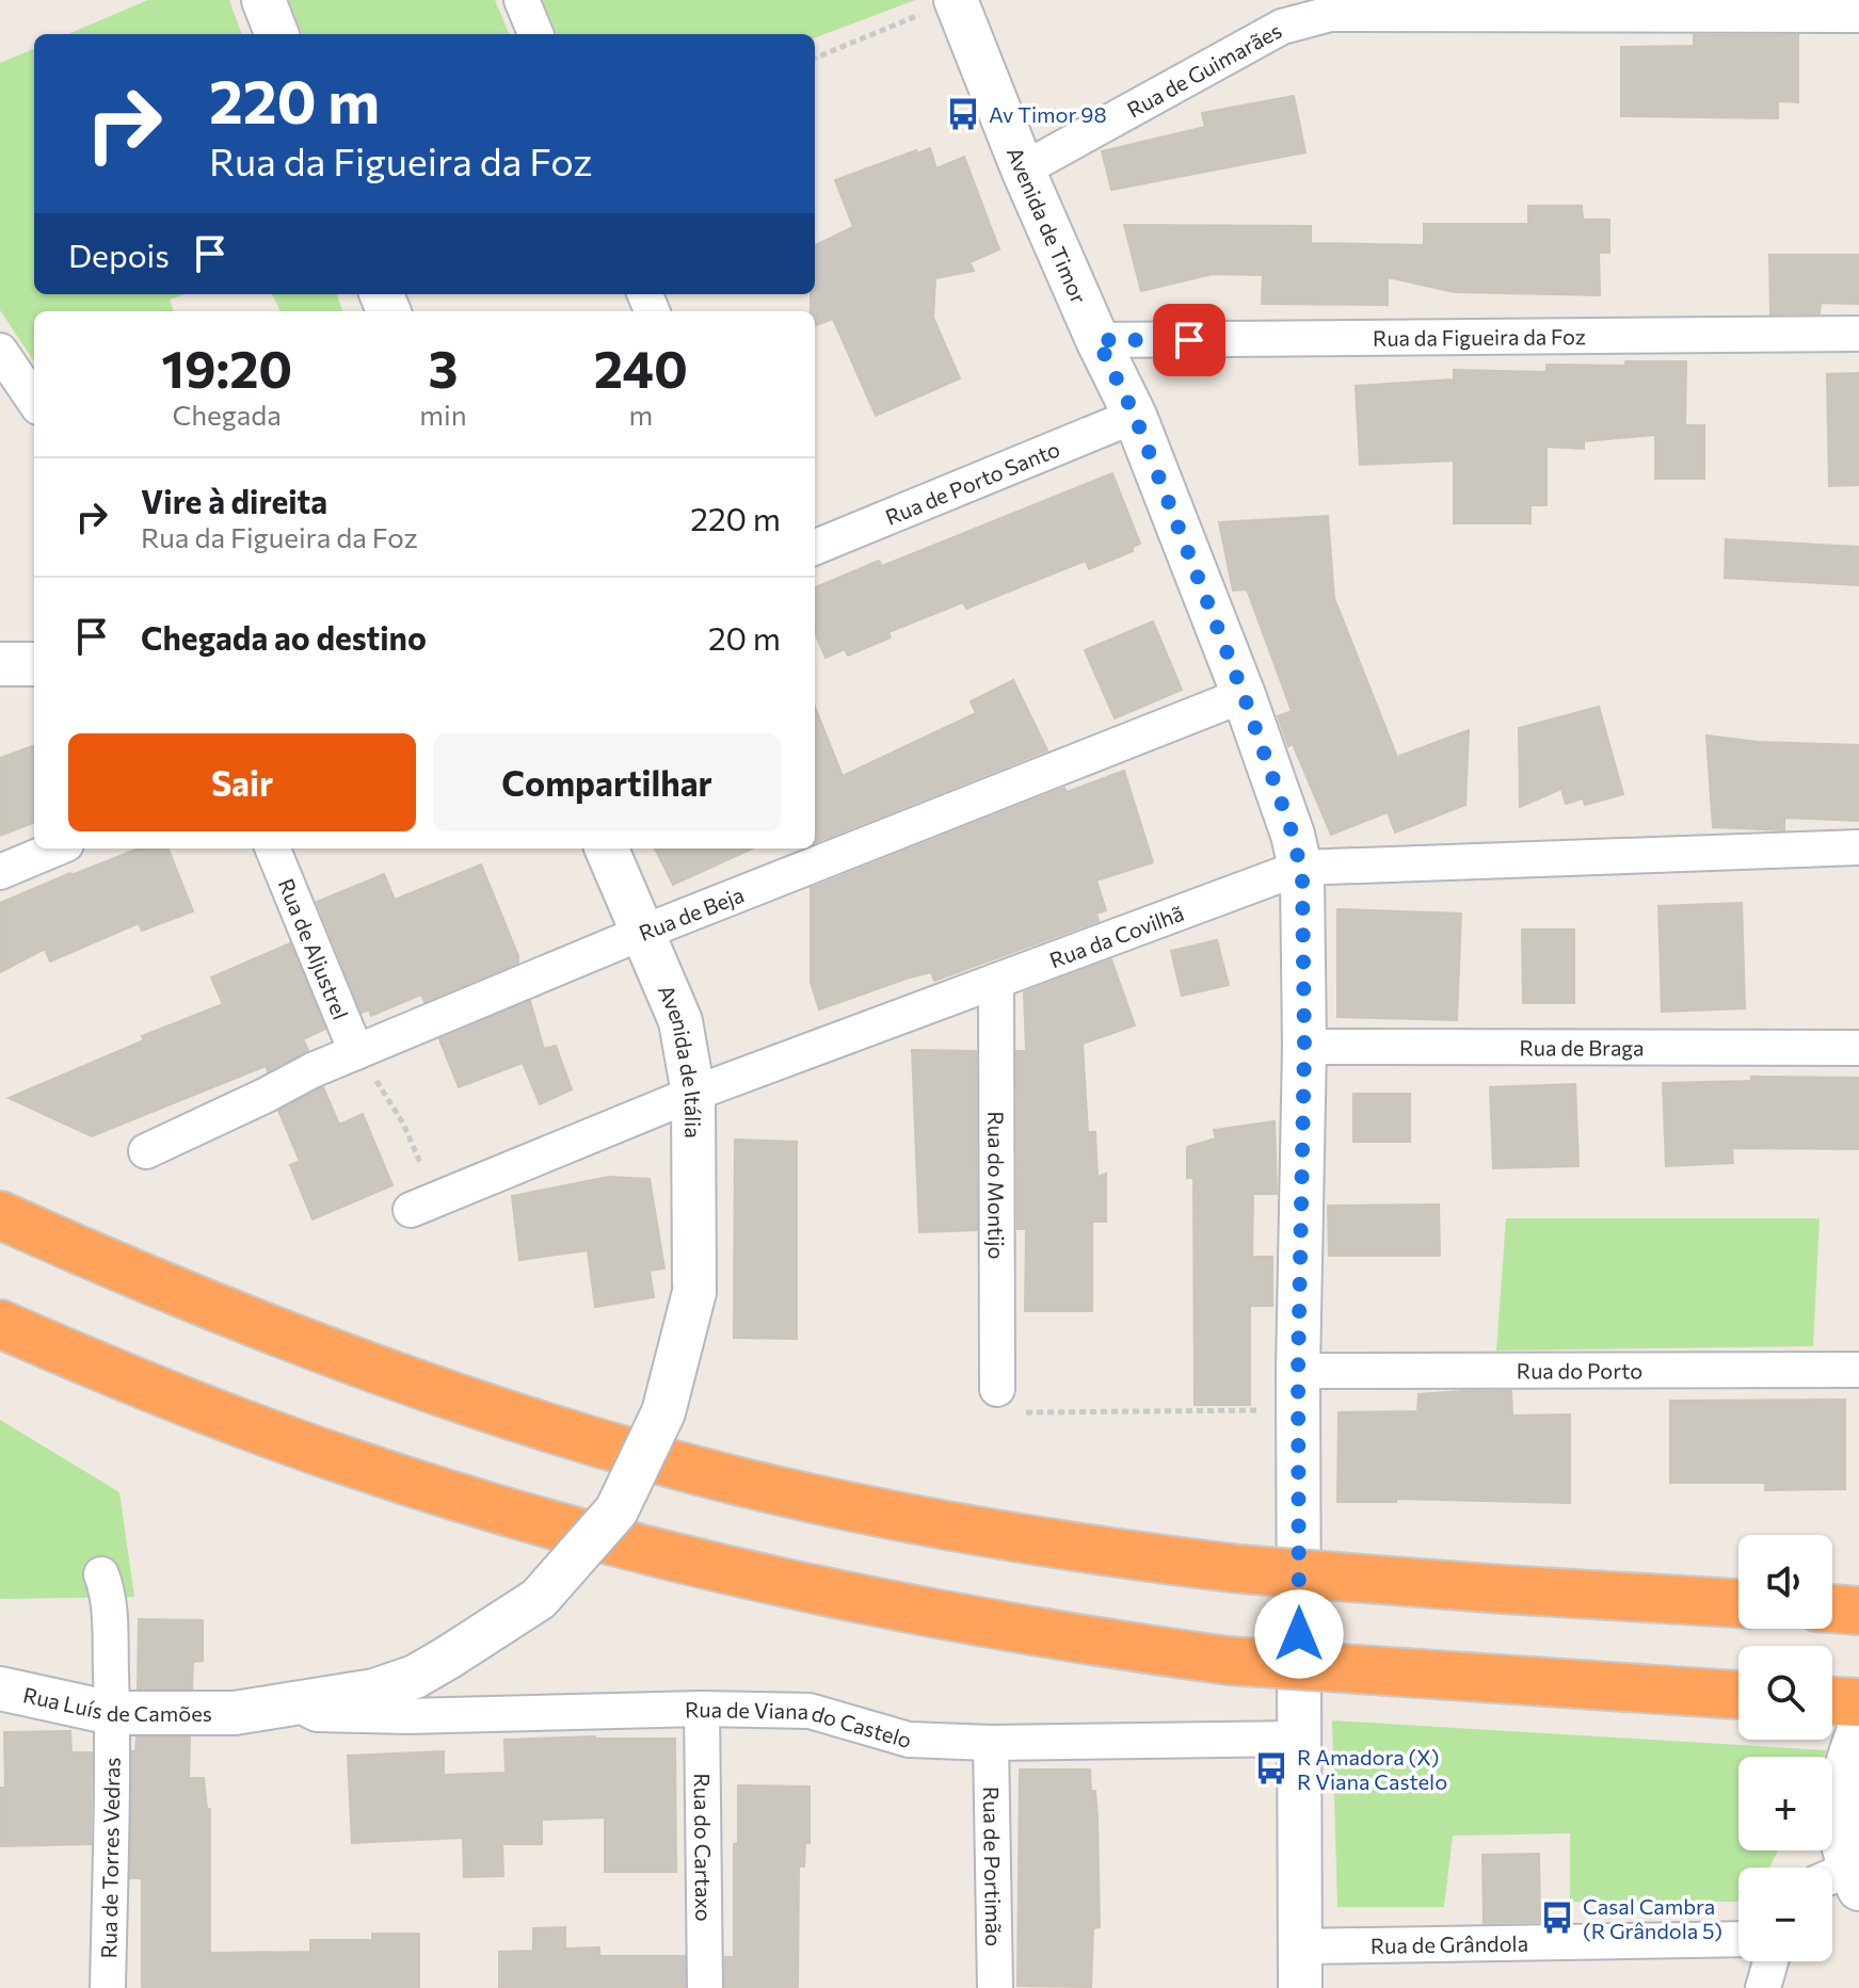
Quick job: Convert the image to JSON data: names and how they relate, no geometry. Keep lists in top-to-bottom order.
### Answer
{
  "streets": {
    "street": [
      "Rua de Guimarães",
      "Avenida de Timor",
      "Rua da Figueira da Foz",
      "Rua de Porto Santo",
      "Rua de Beja",
      "Rua da Covilhã",
      "Rua de Aljustrel",
      "Rua de Braga",
      "Avenida de Itália",
      "Rua do Montijo",
      "Rua do Porto",
      "Rua Luís de Camões",
      "Rua de Viana do Castelo",
      "Rua do Cartaxo",
      "Rua de Torres Vedras",
      "Rua de Portimão",
      "Rua de Grândola"
    ]
  },
  "crossings": [
    ["Rua de Guimarães", "Avenida de Timor"],
    ["Avenida de Timor", "Rua da Figueira da Foz"],
    ["Avenida de Timor", "Rua de Porto Santo"],
    ["Avenida de Timor", "Rua de Beja"],
    ["Avenida de Timor", "Rua da Covilhã"],
    ["Avenida de Timor", "Rua de Braga"],
    ["Avenida de Timor", "Rua do Porto"],
    ["Avenida de Timor", "Rua de Viana do Castelo"],
    ["Avenida de Timor", "Rua de Grândola"],
    ["Rua de Beja", "Rua de Aljustrel"],
    ["Rua de Beja", "Avenida de Itália"],
    ["Rua da Covilhã", "Avenida de Itália"],
    ["Rua da Covilhã", "Rua do Montijo"],
    ["Avenida de Itália", "Rua Luís de Camões"],
    ["Rua Luís de Camões", "Rua de Viana do Castelo"],
    ["Rua Luís de Camões", "Rua de Torres Vedras"],
    ["Rua de Viana do Castelo", "Rua do Cartaxo"],
    ["Rua de Viana do Castelo", "Rua de Portimão"]
  ],
  "places": {
    "bus stop": ["Av Timor 98", "R Amadora (X) R Viana Castelo", "Casal Cambra (R Grândola 5)"]
  },
  "page": {
    "turn": ["220 m", "Rua da Figueira da Foz"],
    "then": "Depois",
    "eta": [
      "19:20",
      "Chegada",
      "3",
      "min",
      "240",
      "m"
    ],
    "list": [
      {
        "name": "Vire à direita",
        "note": "Rua da Figueira da Foz",
        "value": "220 m"
      },
      {
        "name": "Chegada ao destino",
        "value": "20 m"
      }
    ],
    "buttons": ["Sair", "Compartilhar"],
    "map_buttons": ["+", "−"]
  }
}
